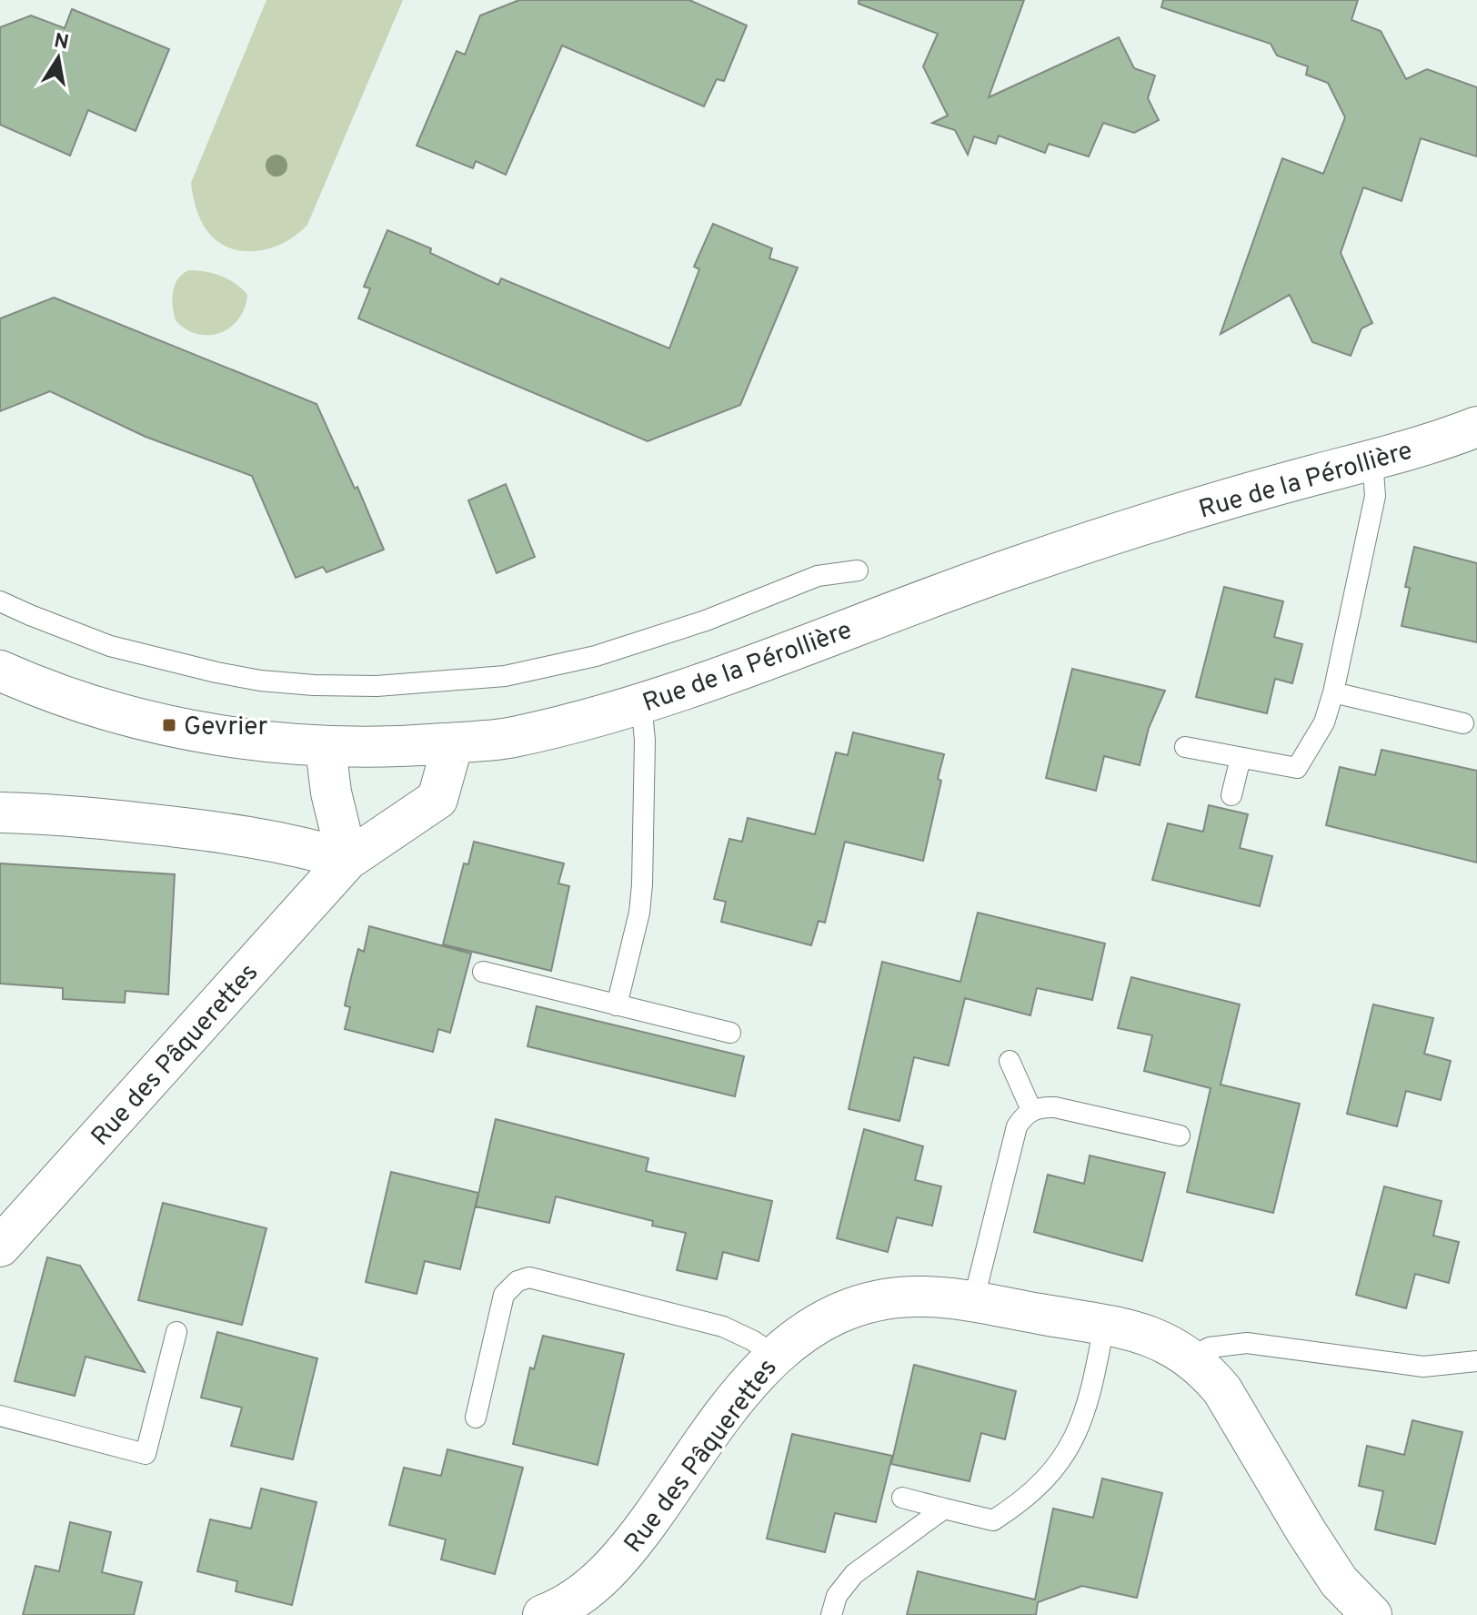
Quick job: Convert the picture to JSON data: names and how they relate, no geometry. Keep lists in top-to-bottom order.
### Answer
{
  "streets": {
    "street": ["Rue de la Pérollière", "Rue des Pâquerettes"]
  },
  "crossings": [
    ["Rue de la Pérollière", "Rue des Pâquerettes"]
  ],
  "places": {
    "transit": ["Gevrier"]
  },
  "north": "top"
}
